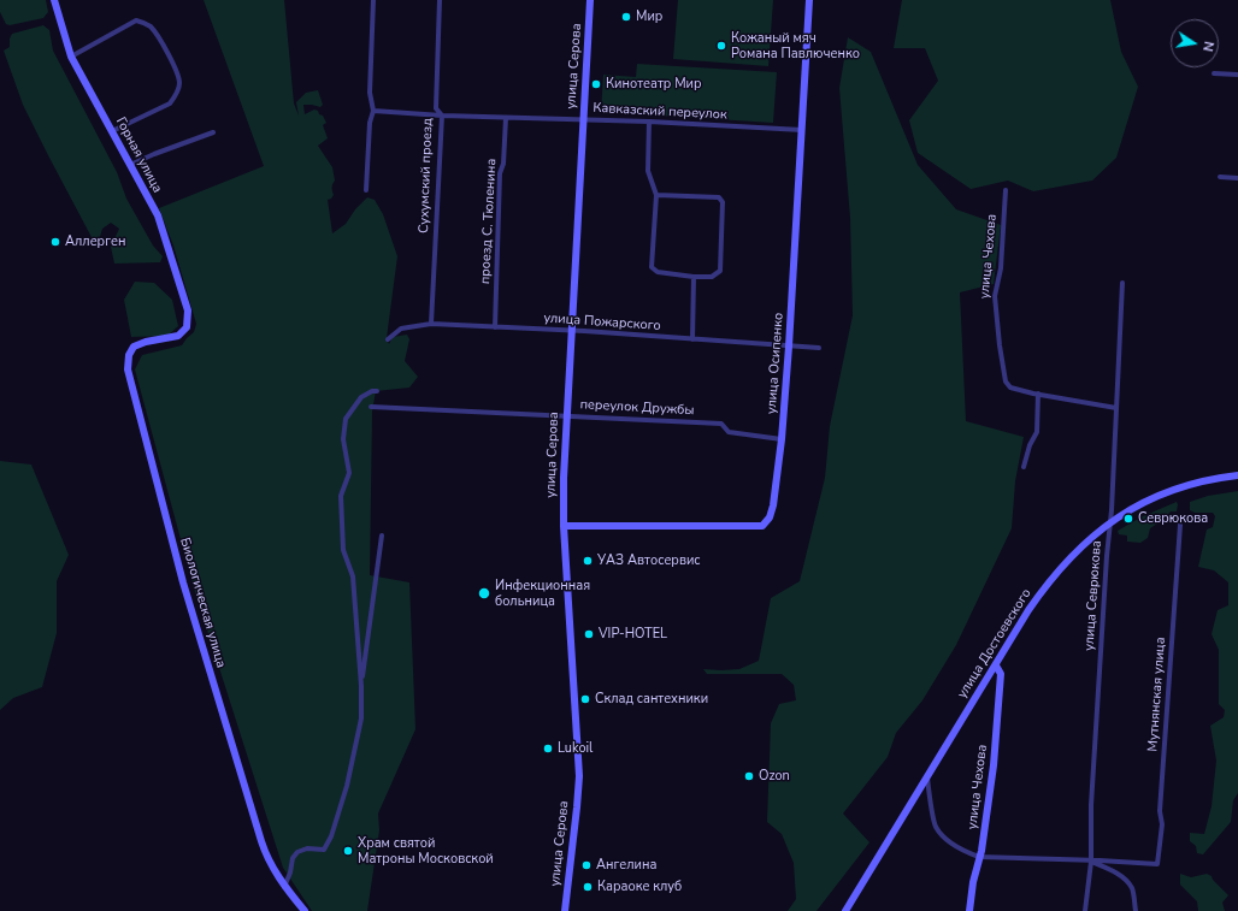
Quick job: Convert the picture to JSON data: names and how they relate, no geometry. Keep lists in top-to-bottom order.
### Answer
{
  "streets": {
    "street": [
      "улица Серова",
      "Кавказский переулок",
      "Горная улица",
      "Сухумский проезд",
      "проезд С. Тюленина",
      "улица Чехова",
      "улица Пожарского",
      "улица Осипенко",
      "переулок Дружбы",
      "улица Севрюкова",
      "Биологическая улица",
      "улица Достоевского",
      "Мутнянская улица"
    ]
  },
  "crossings": [
    ["улица Серова", "Кавказский переулок"],
    ["улица Серова", "улица Пожарского"],
    ["улица Серова", "улица Осипенко"],
    ["улица Серова", "переулок Дружбы"],
    ["Кавказский переулок", "Сухумский проезд"],
    ["Кавказский переулок", "проезд С. Тюленина"],
    ["Кавказский переулок", "улица Осипенко"],
    ["Горная улица", "Биологическая улица"],
    ["Сухумский проезд", "улица Пожарского"],
    ["проезд С. Тюленина", "улица Пожарского"],
    ["улица Чехова", "улица Достоевского"],
    ["улица Пожарского", "улица Осипенко"],
    ["улица Осипенко", "переулок Дружбы"],
    ["улица Севрюкова", "улица Достоевского"],
    ["улица Севрюкова", "Мутнянская улица"]
  ],
  "places": [
    "Мир",
    "Кожаный мяч Романа Павлюченко",
    "Кинотеатр Мир",
    "Аллерген",
    "Севрюкова",
    "УАЗ Автосервис",
    "Инфекционная больница",
    "VIP-HOTEL",
    "Склад сантехники",
    "Lukoil",
    "Ozon",
    "Храм святой Матроны Московской",
    "Ангелина",
    "Караоке клуб"
  ],
  "north": "right"
}
